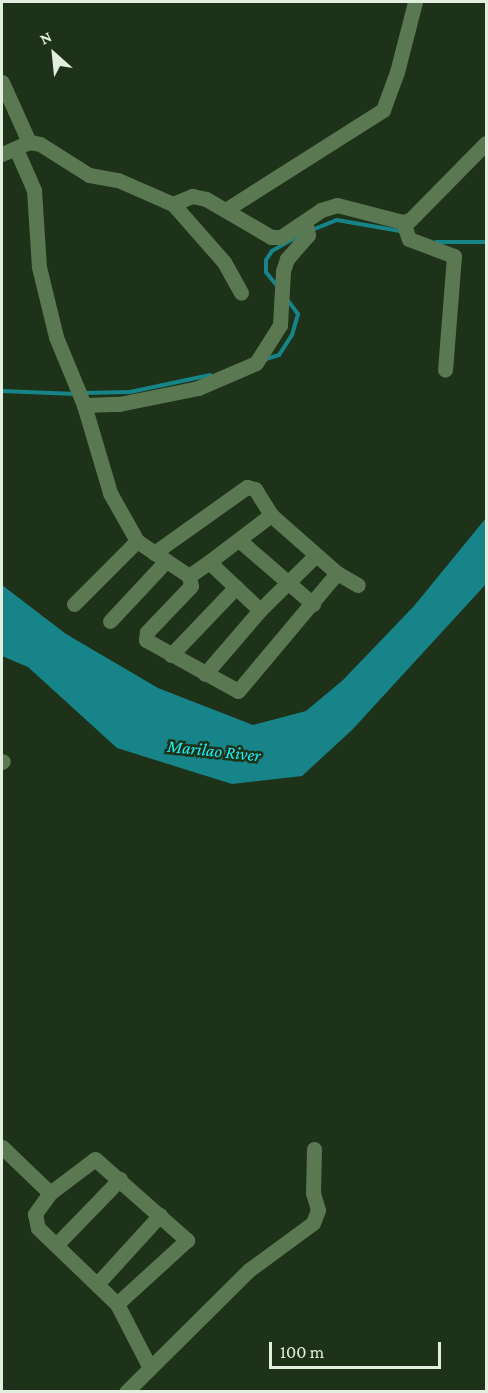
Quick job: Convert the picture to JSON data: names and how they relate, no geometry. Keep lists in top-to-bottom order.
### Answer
{
  "water": ["Marilao River"],
  "scale_bar": "100 m",
  "north": "top left"
}
